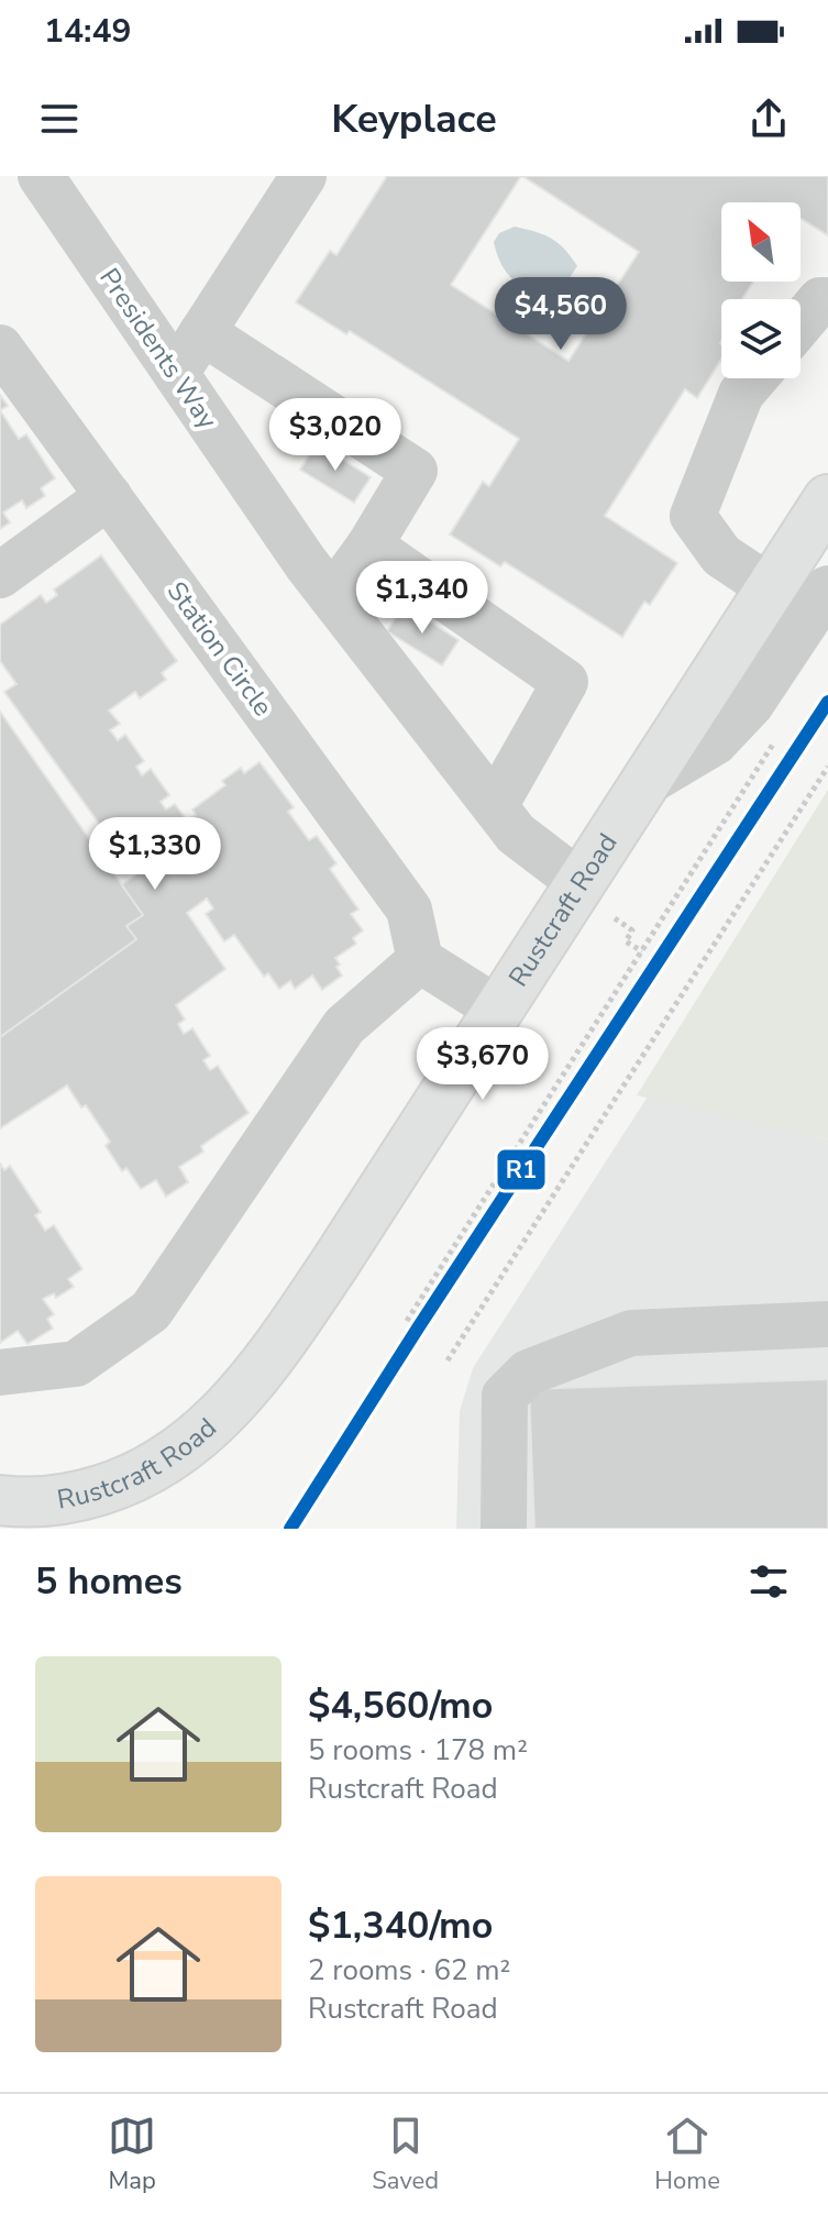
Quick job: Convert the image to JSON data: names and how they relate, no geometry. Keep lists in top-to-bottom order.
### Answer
{
  "streets": {
    "main road": ["Rustcraft Road"],
    "lane": ["Presidents Way", "Station Circle"]
  },
  "crossings": [
    ["Presidents Way", "Rustcraft Road"]
  ],
  "lines": ["transit line R1"],
  "north": "top left",
  "page": {
    "status": "14:49",
    "header": "Keyplace",
    "price": [
      "$4,560",
      "$3,020",
      "$1,340",
      "$1,330",
      "$3,670"
    ],
    "heading": "5 homes",
    "list": [
      {
        "name": "$4,560/mo",
        "note": "5 rooms · 178 m² · Rustcraft Road"
      },
      {
        "name": "$1,340/mo",
        "note": "2 rooms · 62 m² · Rustcraft Road"
      }
    ],
    "tabs": ["Map", "Saved", "Home"]
  }
}
